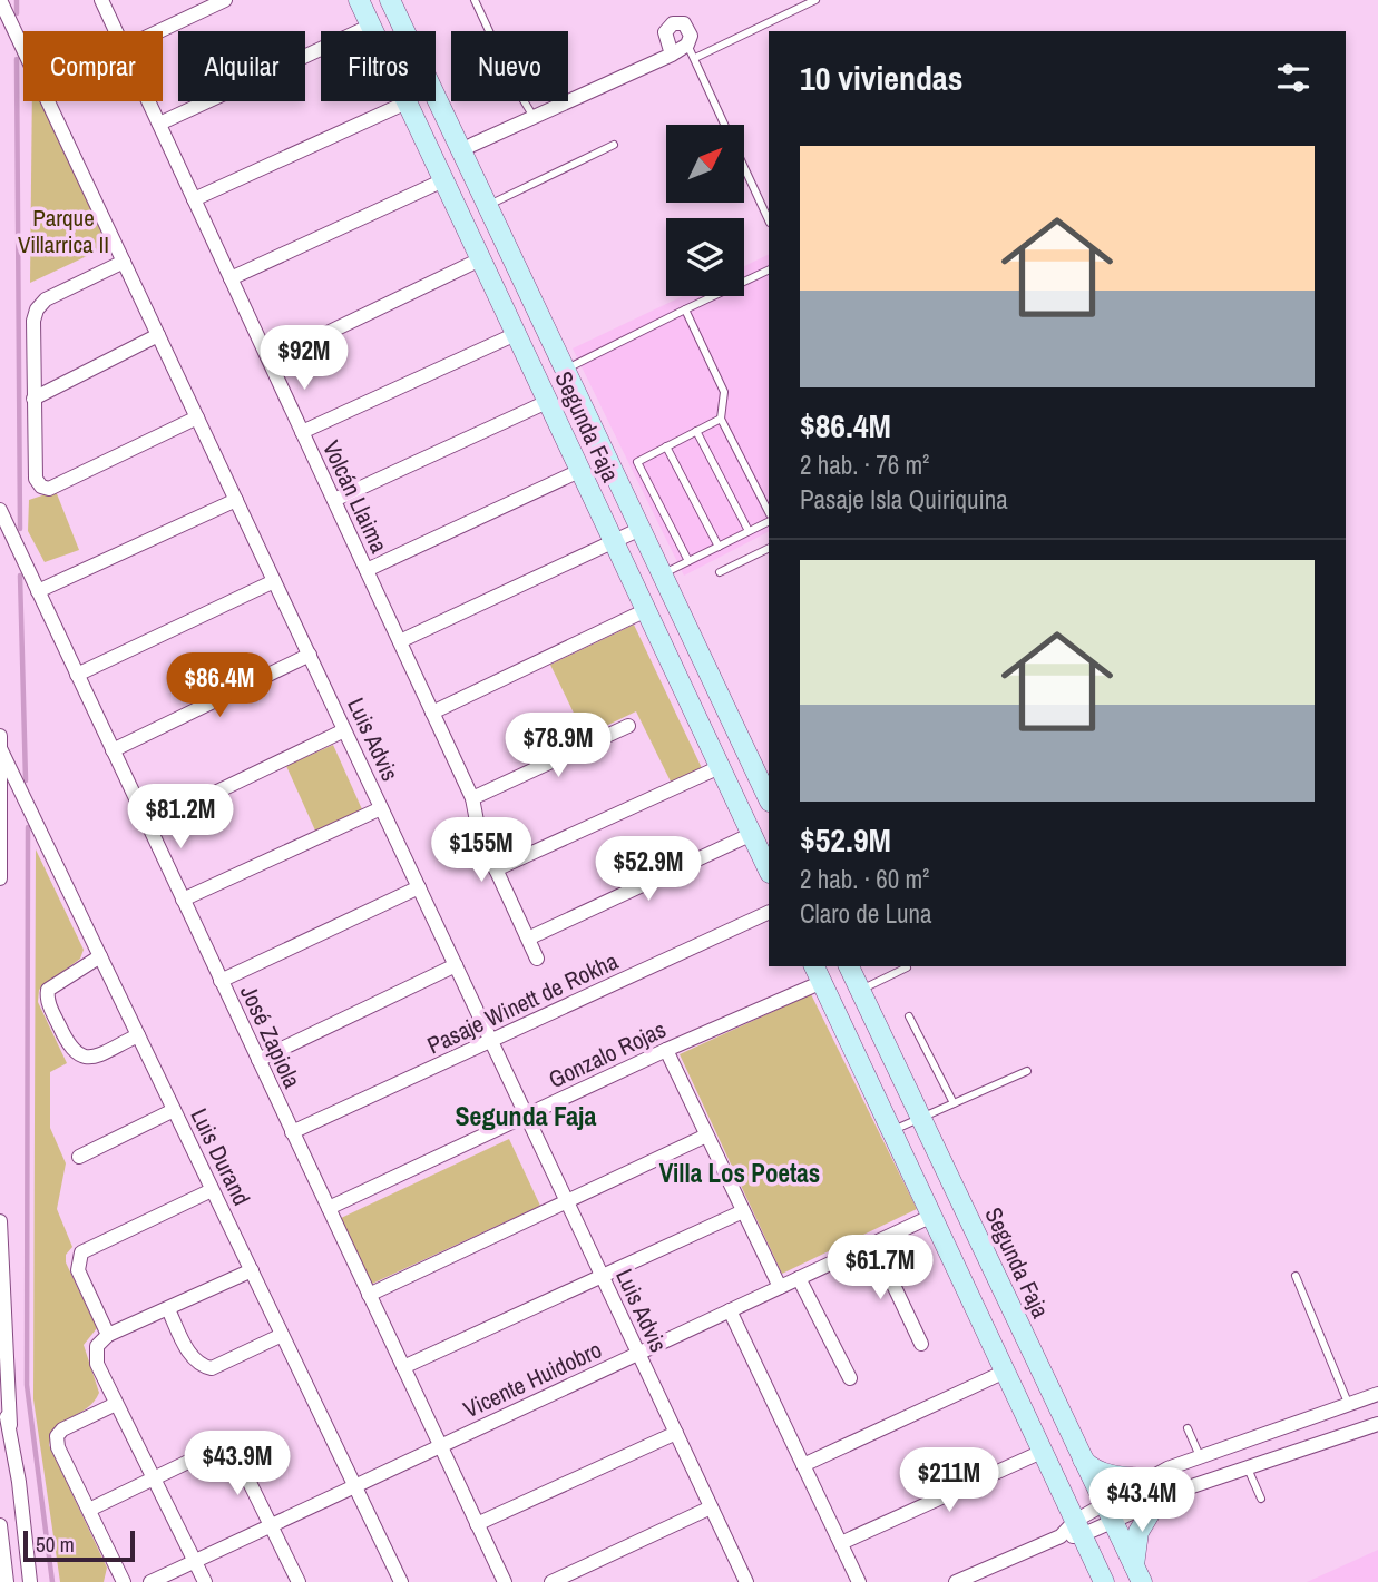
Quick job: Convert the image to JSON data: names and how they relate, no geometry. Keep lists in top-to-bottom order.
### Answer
{
  "streets": {
    "main road": ["Segunda Faja"],
    "street": [
      "Volcán Llaima",
      "Luis Advis",
      "Pasaje Winett de Rokha",
      "José Zapiola",
      "Gonzalo Rojas",
      "Luis Durand",
      "Vicente Huidobro"
    ]
  },
  "crossings": [
    ["Luis Advis", "Pasaje Winett de Rokha"],
    ["Luis Advis", "Gonzalo Rojas"],
    ["Luis Advis", "Vicente Huidobro"],
    ["Pasaje Winett de Rokha", "José Zapiola"],
    ["José Zapiola", "Gonzalo Rojas"],
    ["José Zapiola", "Vicente Huidobro"],
    ["Luis Durand", "Vicente Huidobro"]
  ],
  "districts": ["Segunda Faja", "Villa Los Poetas"],
  "parks": ["Parque Villarrica II"],
  "scale_bar": "50 m",
  "north": "top right",
  "page": {
    "chip": [
      "Comprar",
      "Alquilar",
      "Filtros",
      "Nuevo"
    ],
    "heading": "10 viviendas",
    "list": [
      {
        "name": "$86.4M",
        "note": "2 hab. · 76 m² · Pasaje Isla Quiriquina"
      },
      {
        "name": "$52.9M",
        "note": "2 hab. · 60 m² · Claro de Luna"
      }
    ],
    "price": [
      "$92M",
      "$86.4M",
      "$78.9M",
      "$81.2M",
      "$155M",
      "$52.9M",
      "$61.7M",
      "$43.9M",
      "$211M",
      "$43.4M"
    ],
    "scale": "50 m"
  }
}
